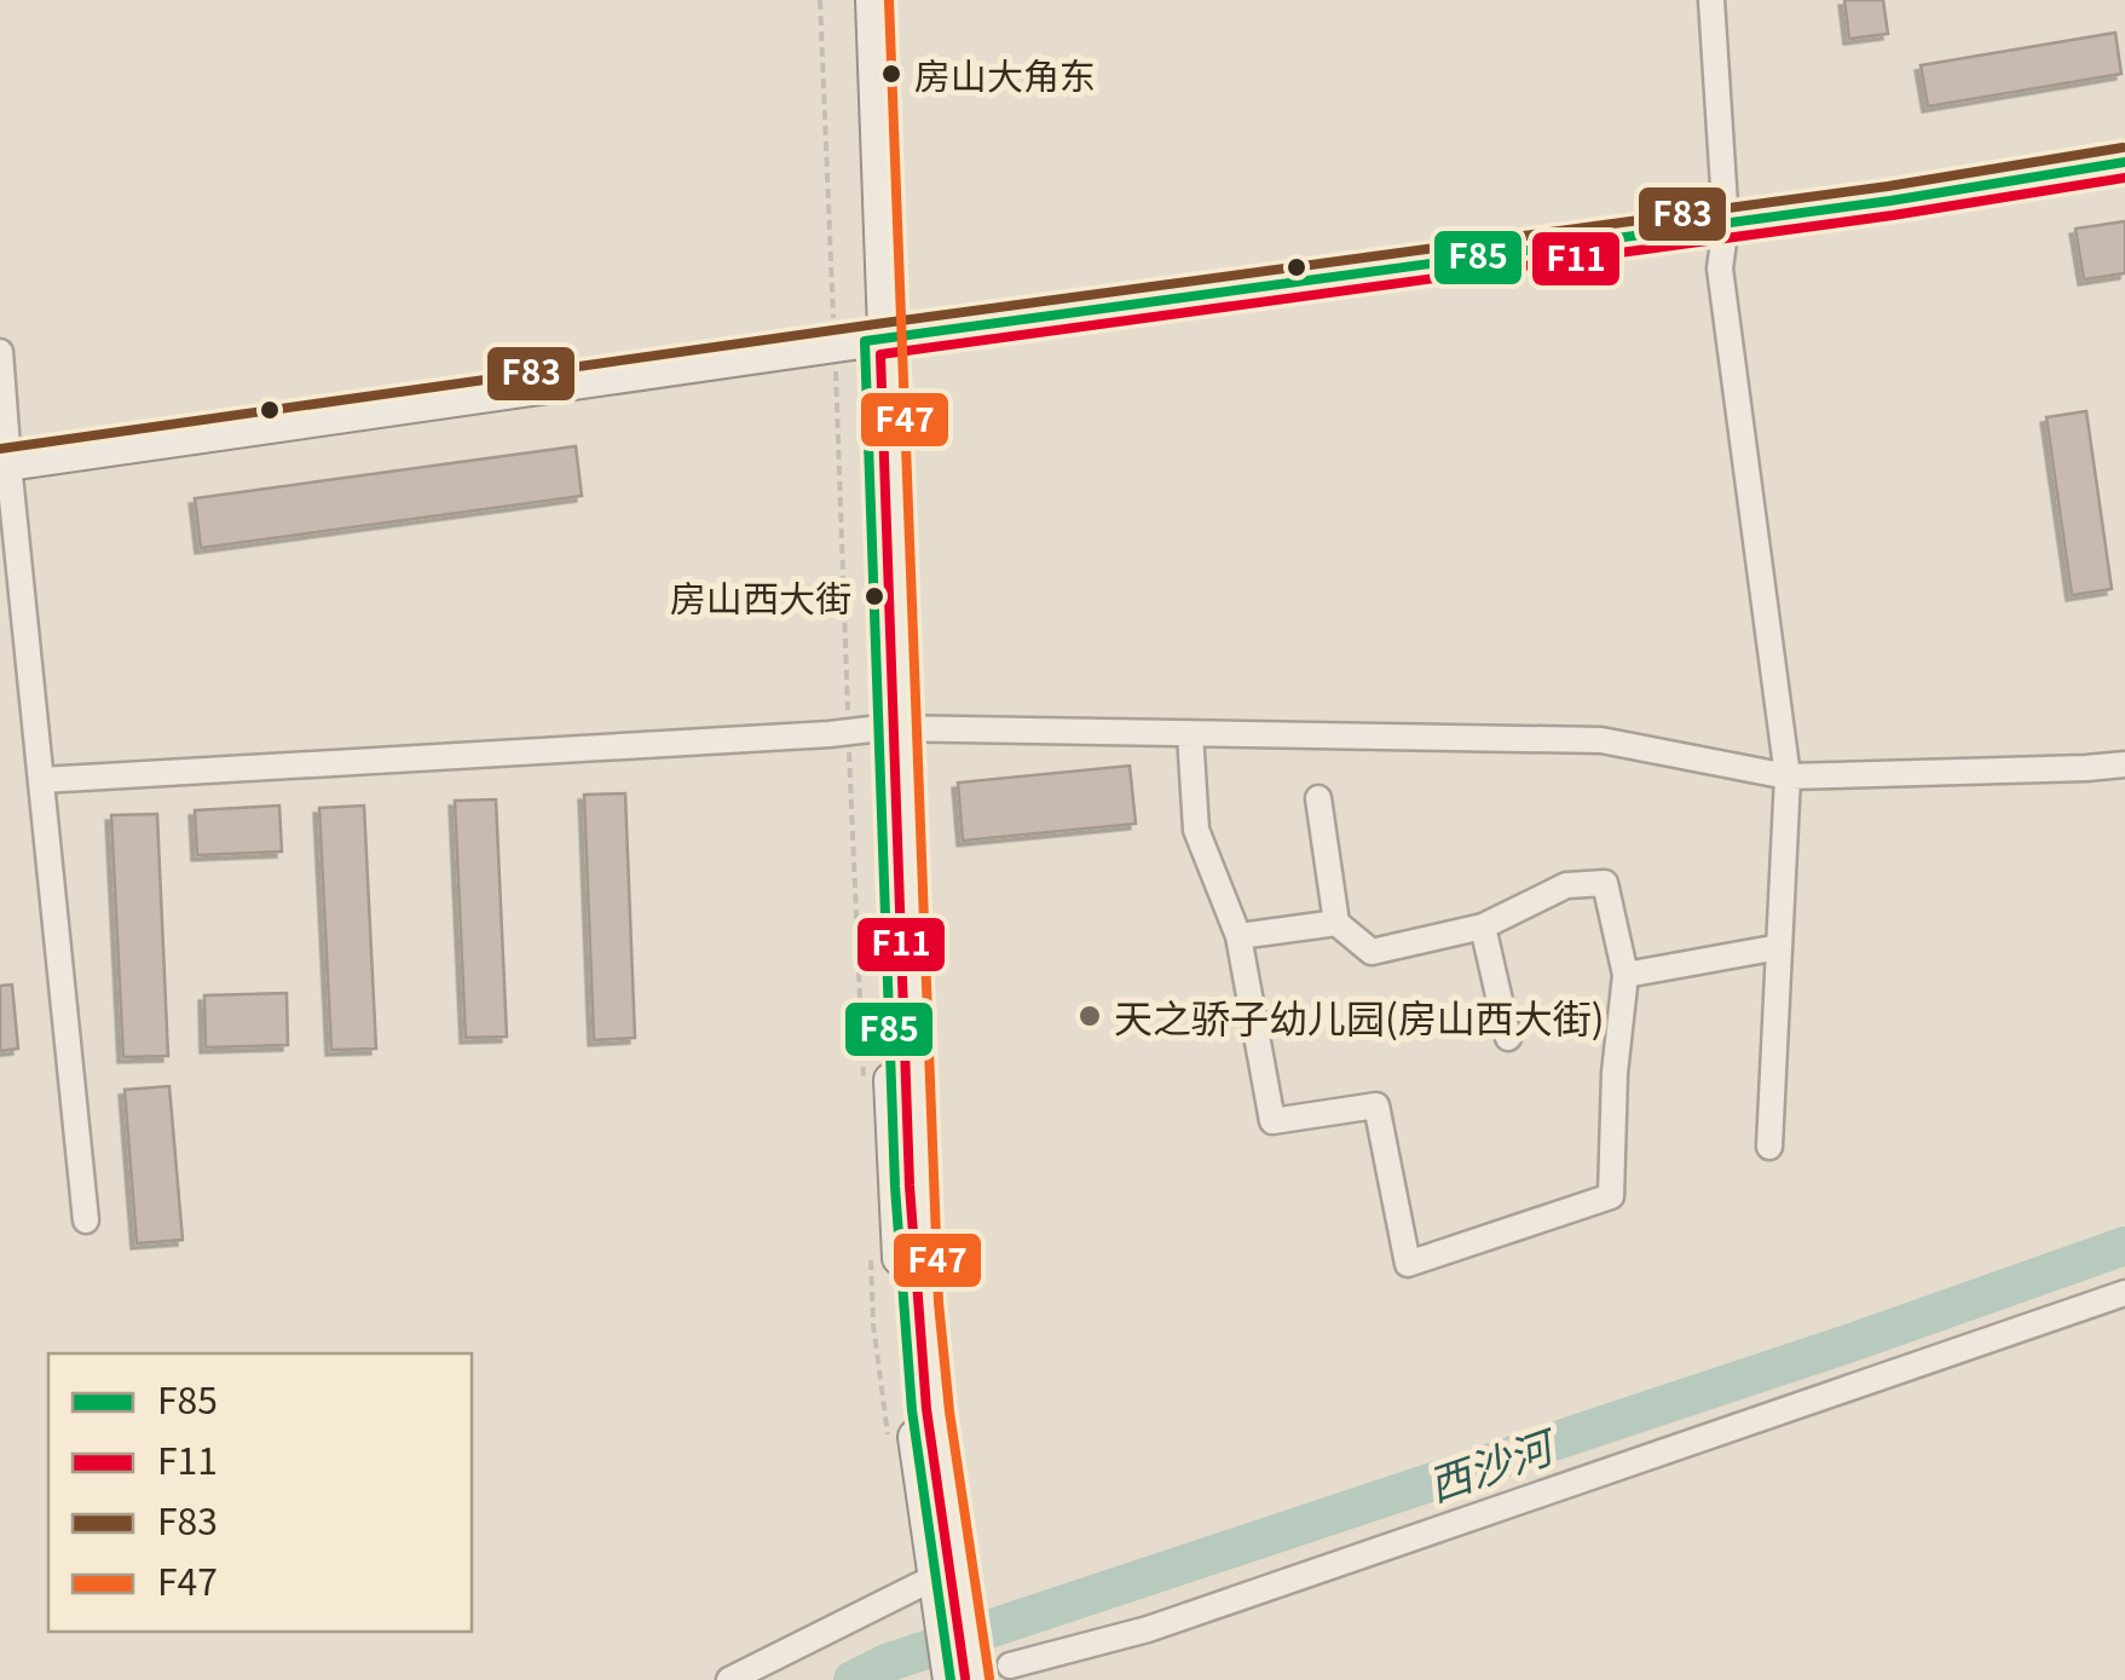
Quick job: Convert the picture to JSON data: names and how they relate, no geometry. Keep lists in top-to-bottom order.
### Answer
{
  "water": ["西沙河"],
  "places": ["房山大角东", "房山西大街", "天之骄子幼儿园(房山西大街)"],
  "lines": [
    "transit line F47",
    "transit line F83",
    "transit line F85",
    "transit line F11"
  ],
  "legend": [
    "F85",
    "F11",
    "F83",
    "F47"
  ]
}
